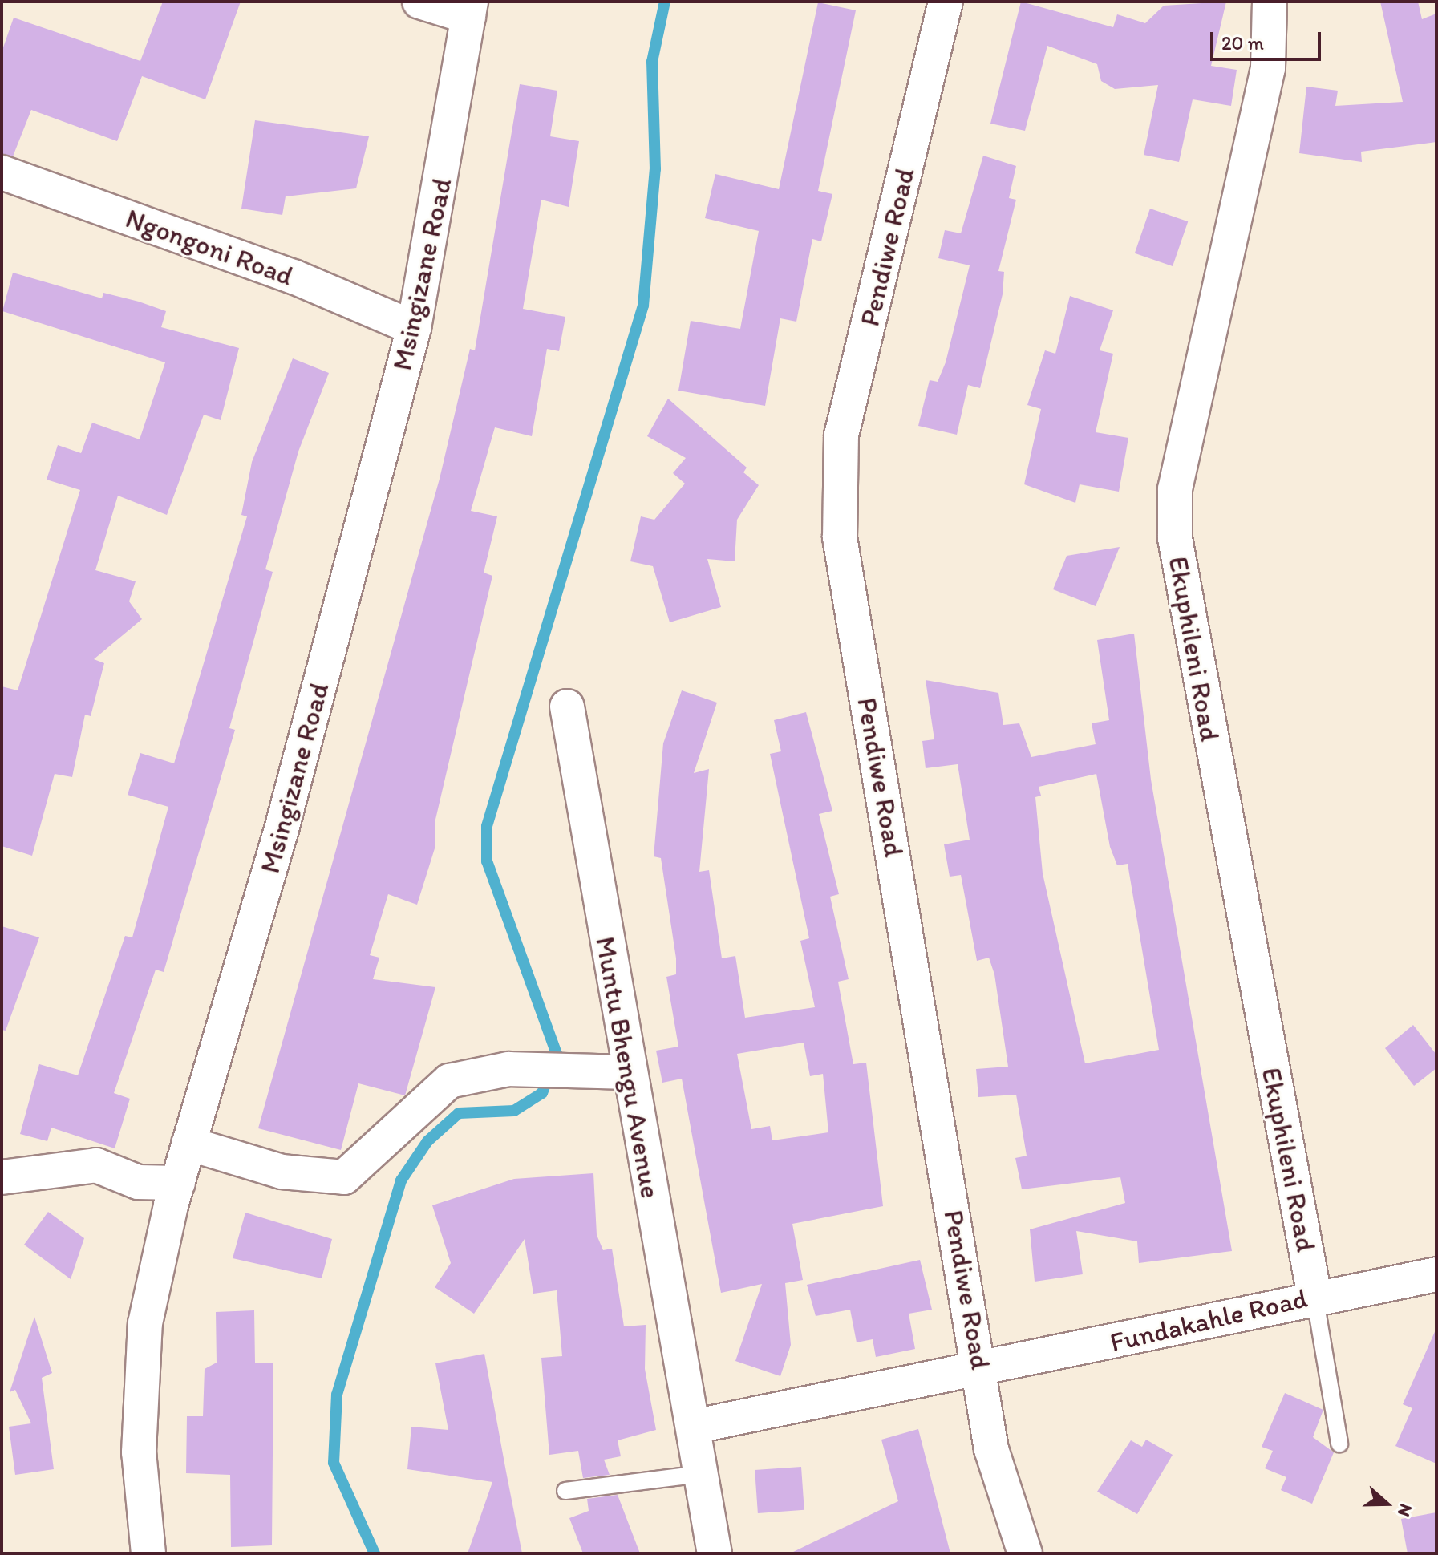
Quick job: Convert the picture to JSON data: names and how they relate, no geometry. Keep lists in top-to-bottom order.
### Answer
{
  "streets": {
    "street": [
      "Ngongoni Road",
      "Pendiwe Road",
      "Msingizane Road",
      "Ekuphileni Road",
      "Muntu Bhengu Avenue",
      "Fundakahle Road"
    ]
  },
  "crossings": [
    ["Ngongoni Road", "Msingizane Road"],
    ["Pendiwe Road", "Fundakahle Road"],
    ["Ekuphileni Road", "Fundakahle Road"]
  ],
  "scale_bar": "20 m",
  "north": "right"
}
